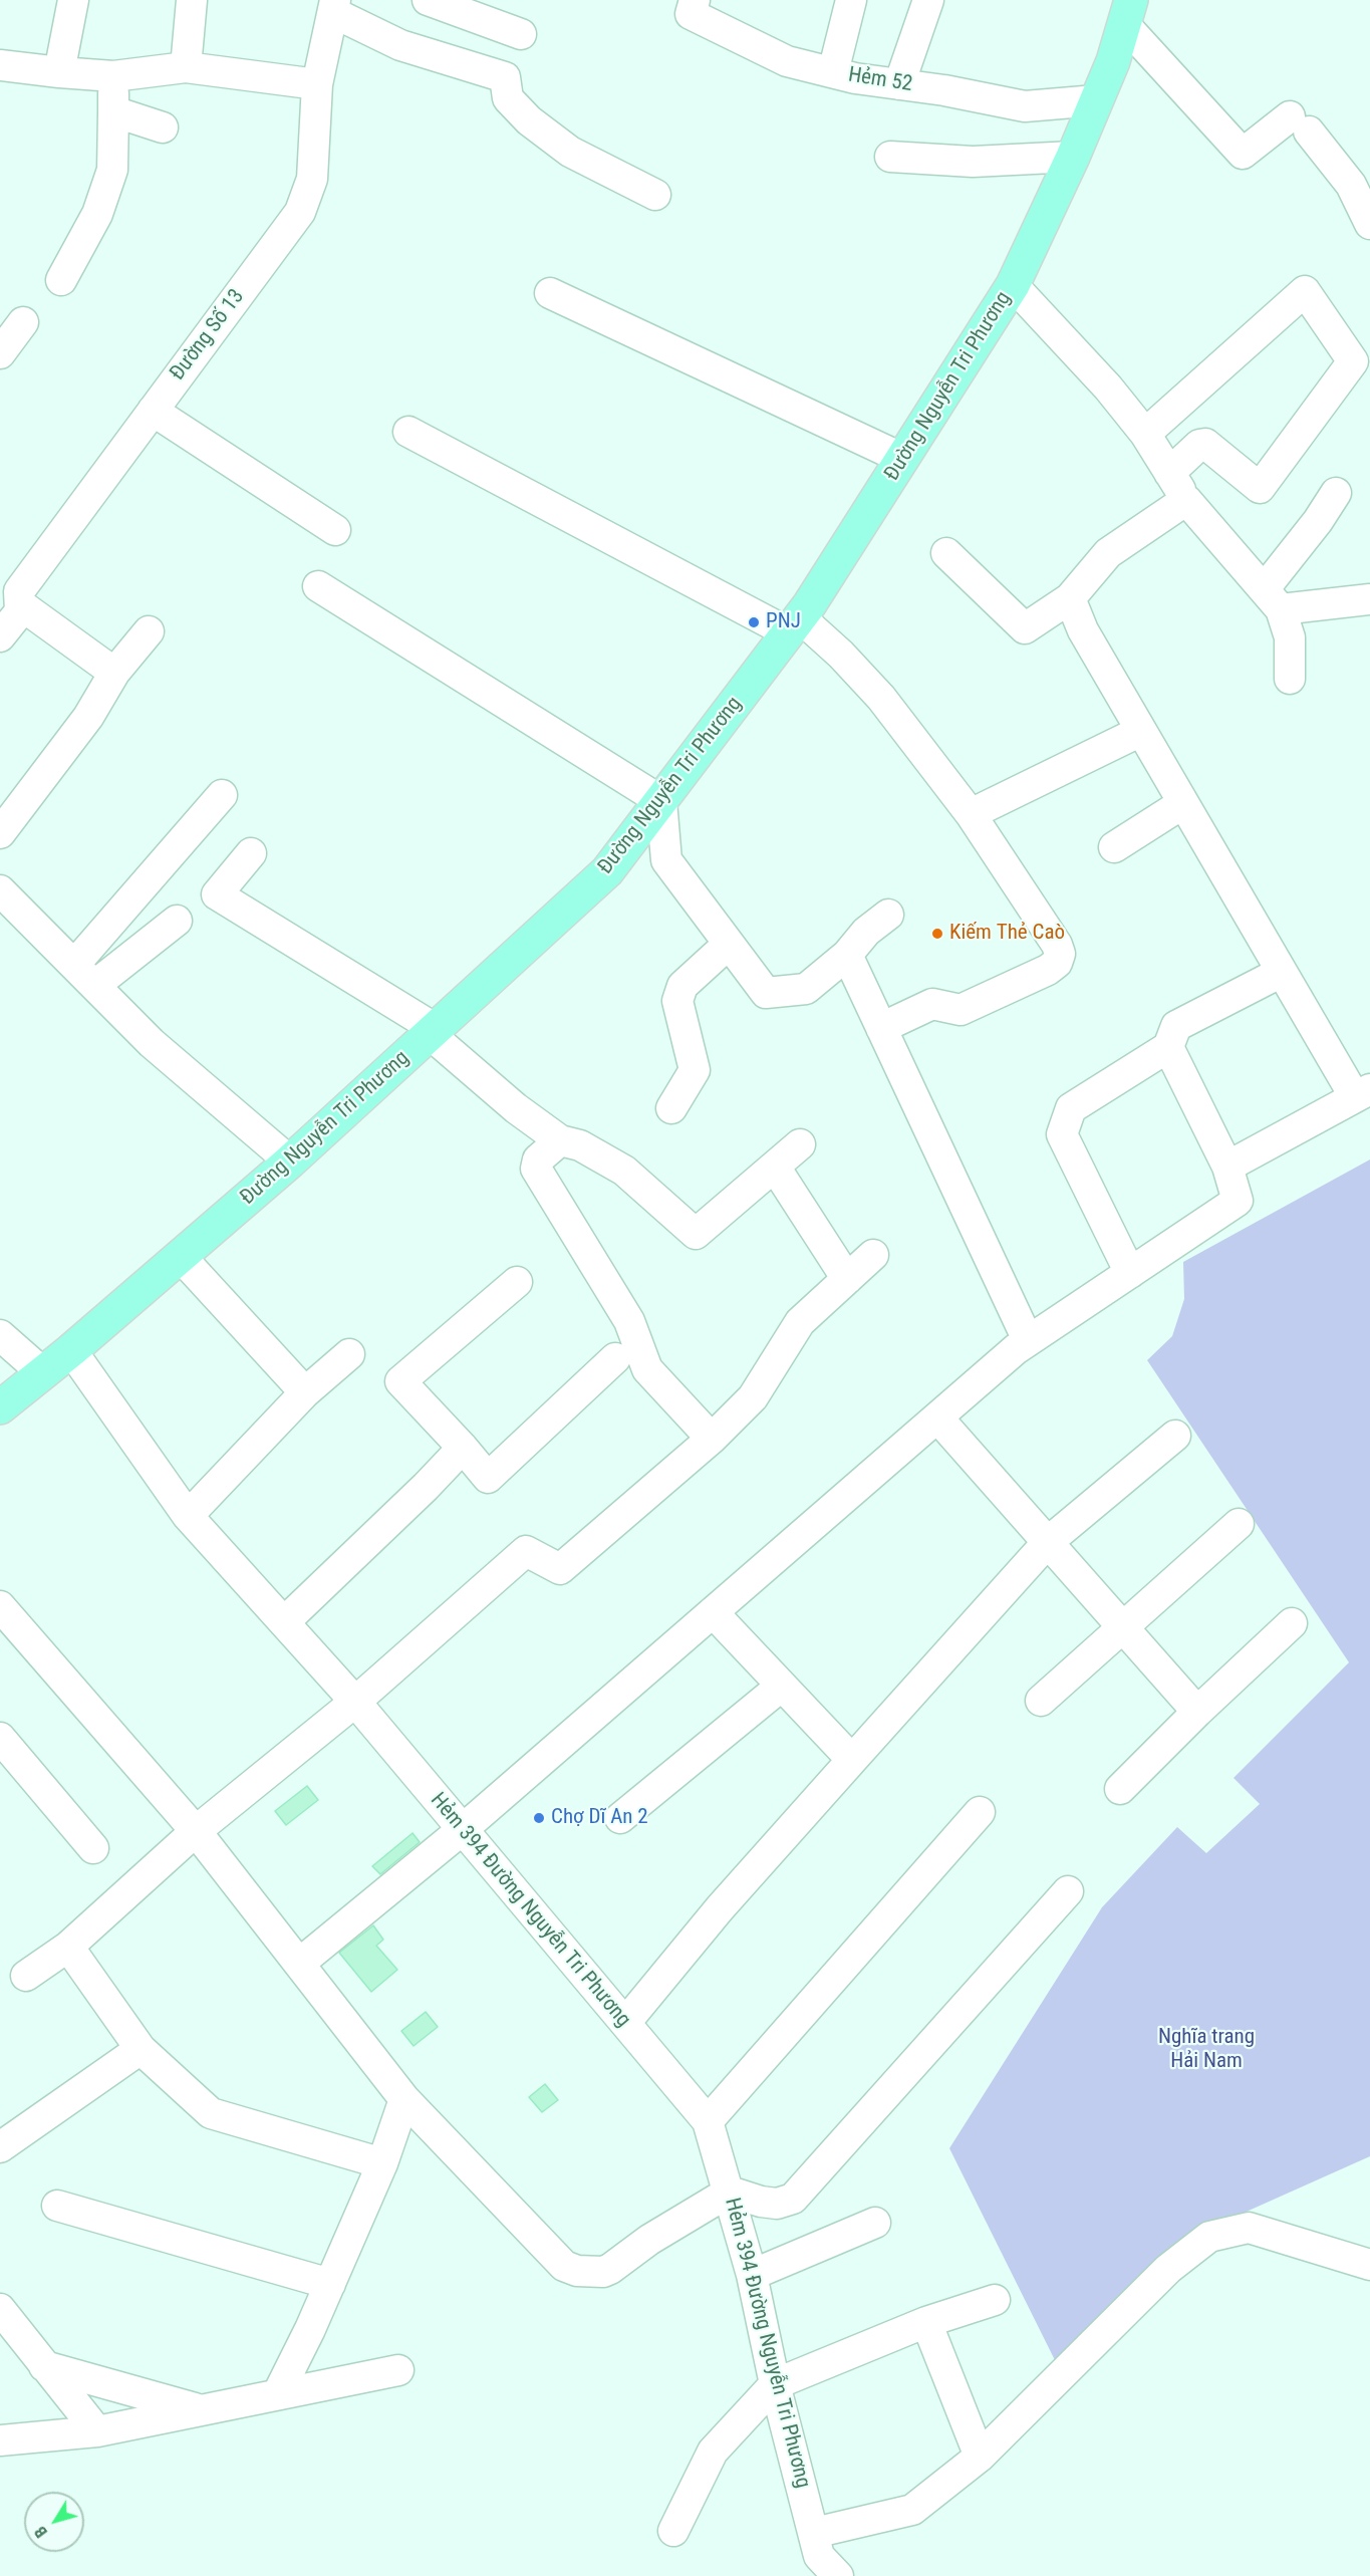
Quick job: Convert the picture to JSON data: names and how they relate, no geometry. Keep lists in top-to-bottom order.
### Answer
{
  "streets": {
    "main road": ["Đường Nguyễn Tri Phương"],
    "street": ["Hẻm 52", "Đường Số 13", "Hẻm 394 Đường Nguyễn Tri Phương"]
  },
  "crossings": [
    ["Hẻm 52", "Đường Nguyễn Tri Phương"],
    ["Đường Nguyễn Tri Phương", "Hẻm 394 Đường Nguyễn Tri Phương"]
  ],
  "parks": ["Nghĩa trang Hải Nam"],
  "places": ["PNJ", "Kiếm Thẻ Caò", "Chợ Dĩ An 2"],
  "north": "bottom left"
}
